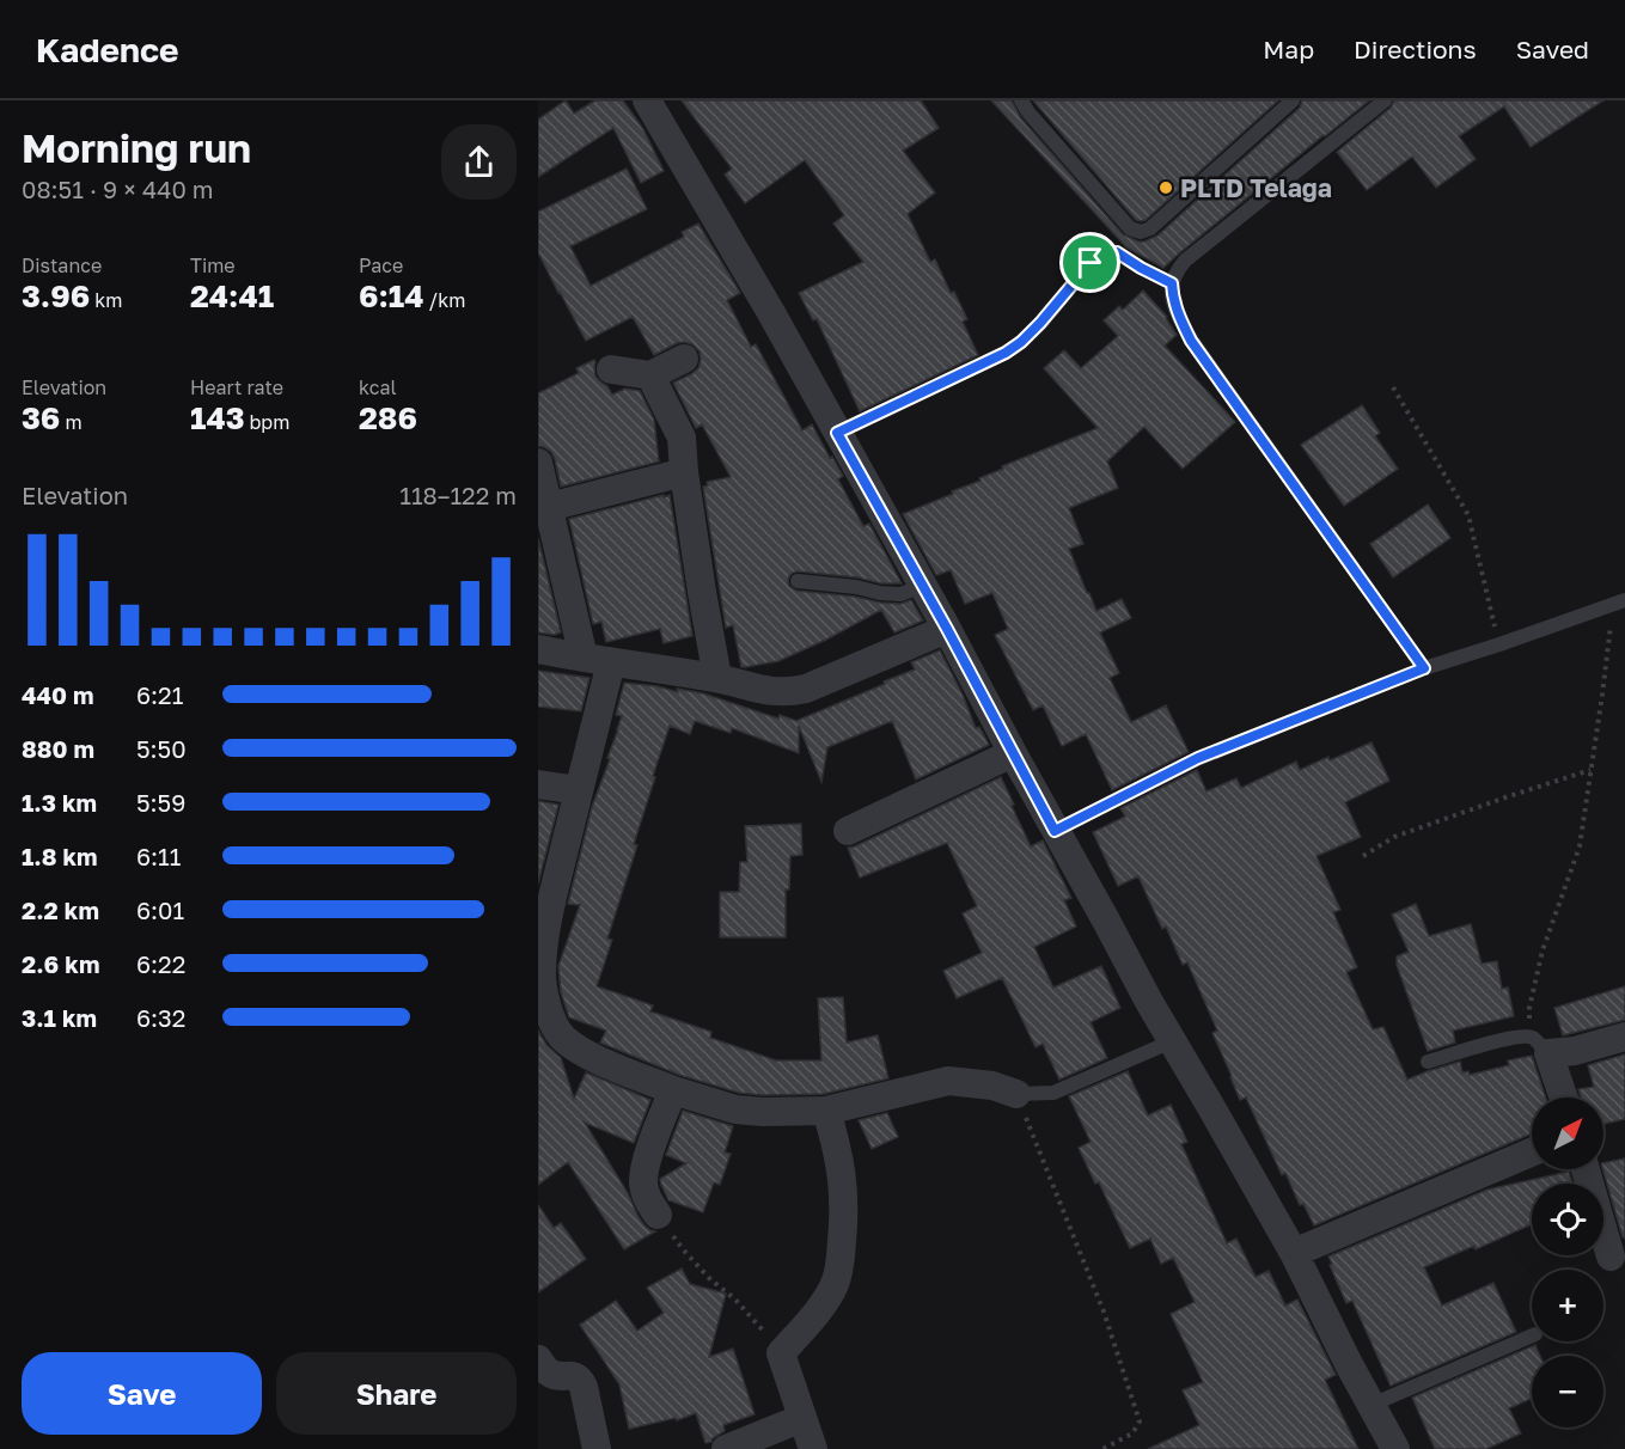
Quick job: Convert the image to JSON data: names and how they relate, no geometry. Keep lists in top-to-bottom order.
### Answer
{
  "places": ["PLTD Telaga"],
  "north": "top right",
  "page": {
    "header": "Kadence",
    "nav": ["Map", "Directions", "Saved"],
    "heading": ["Morning run", "08:51 · 9 × 440 m"],
    "stats": [
      ["Distance", "3.96 km"],
      ["Time", "24:41"],
      ["Pace", "6:14 /km"],
      ["Elevation", "36 m"],
      ["Heart rate", "143 bpm"],
      ["kcal", "286"]
    ],
    "chart": ["Elevation", "118–122 m"],
    "list": [
      {
        "name": "440 m",
        "note": "6:21"
      },
      {
        "name": "880 m",
        "note": "5:50"
      },
      {
        "name": "1.3 km",
        "note": "5:59"
      },
      {
        "name": "1.8 km",
        "note": "6:11"
      },
      {
        "name": "2.2 km",
        "note": "6:01"
      },
      {
        "name": "2.6 km",
        "note": "6:22"
      },
      {
        "name": "3.1 km",
        "note": "6:32"
      }
    ],
    "map_buttons": ["+", "−"],
    "buttons": ["Save", "Share"]
  }
}
